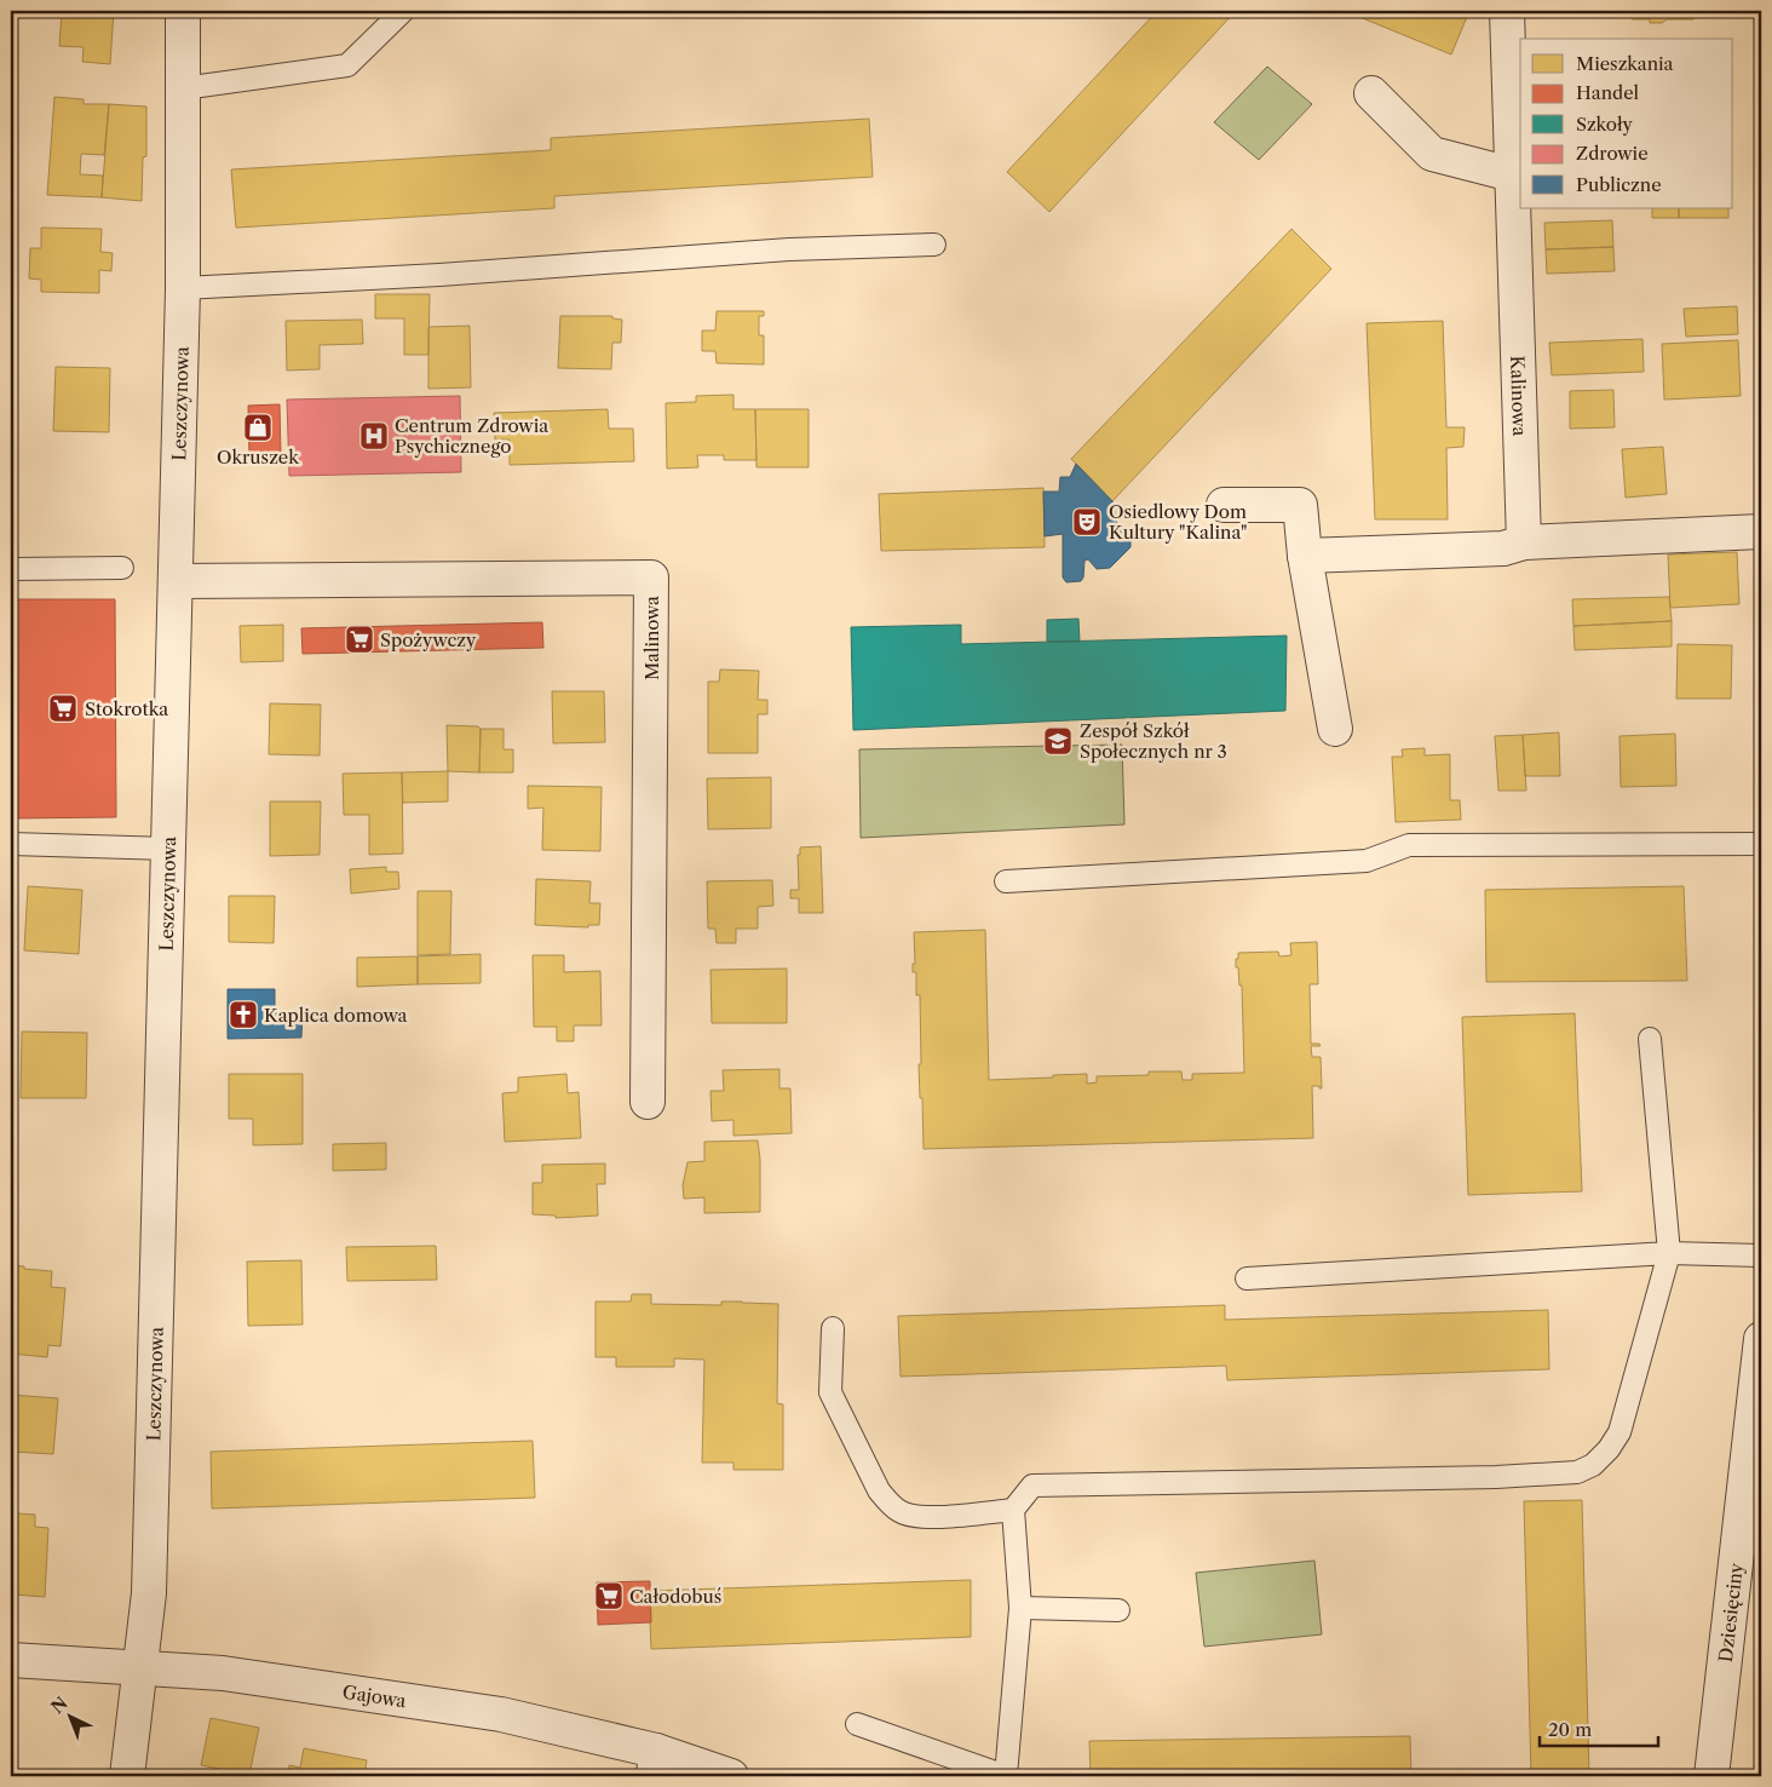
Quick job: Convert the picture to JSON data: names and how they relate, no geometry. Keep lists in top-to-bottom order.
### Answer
{
  "streets": {
    "street": [
      "Kalinowa",
      "Leszczynowa",
      "Malinowa",
      "Dziesięciny",
      "Gajowa"
    ]
  },
  "crossings": [
    ["Leszczynowa", "Malinowa"],
    ["Leszczynowa", "Gajowa"]
  ],
  "places": {
    "shop": ["Okruszek"],
    "hospital": ["Centrum Zdrowia Psychicznego"],
    "theatre": ["Osiedlowy Dom Kultury \"Kalina\""],
    "supermarket": ["Spożywczy", "Stokrotka", "Całodobuś"],
    "school or university": ["Zespół Szkół Społecznych nr 3"],
    "church": ["Kaplica domowa"]
  },
  "legend": [
    "Mieszkania",
    "Handel",
    "Szkoły",
    "Zdrowie",
    "Publiczne"
  ],
  "scale_bar": "20 m",
  "north": "top left"
}
